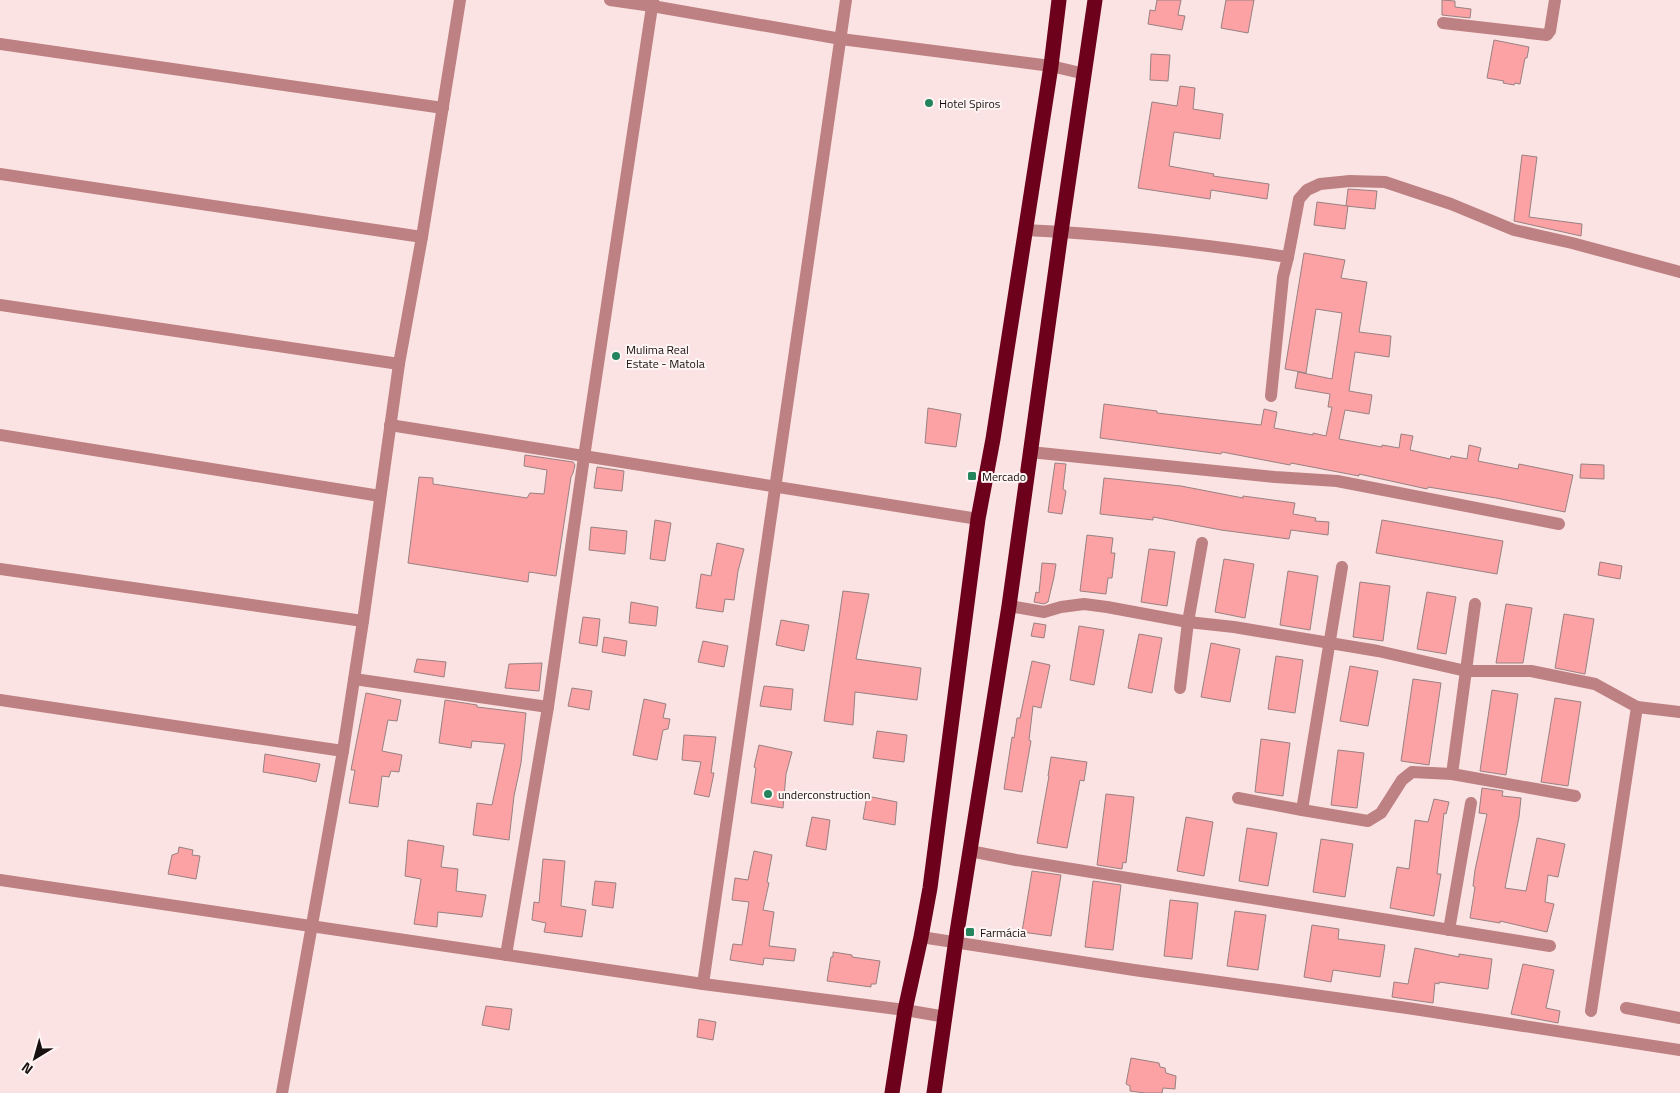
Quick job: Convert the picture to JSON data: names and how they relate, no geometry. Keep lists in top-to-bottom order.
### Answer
{
  "places": {
    "other": ["Hotel Spiros", "Mulima Real Estate - Matola", "underconstruction"],
    "transit": ["Mercado", "Farmácia"]
  },
  "north": "bottom left"
}
